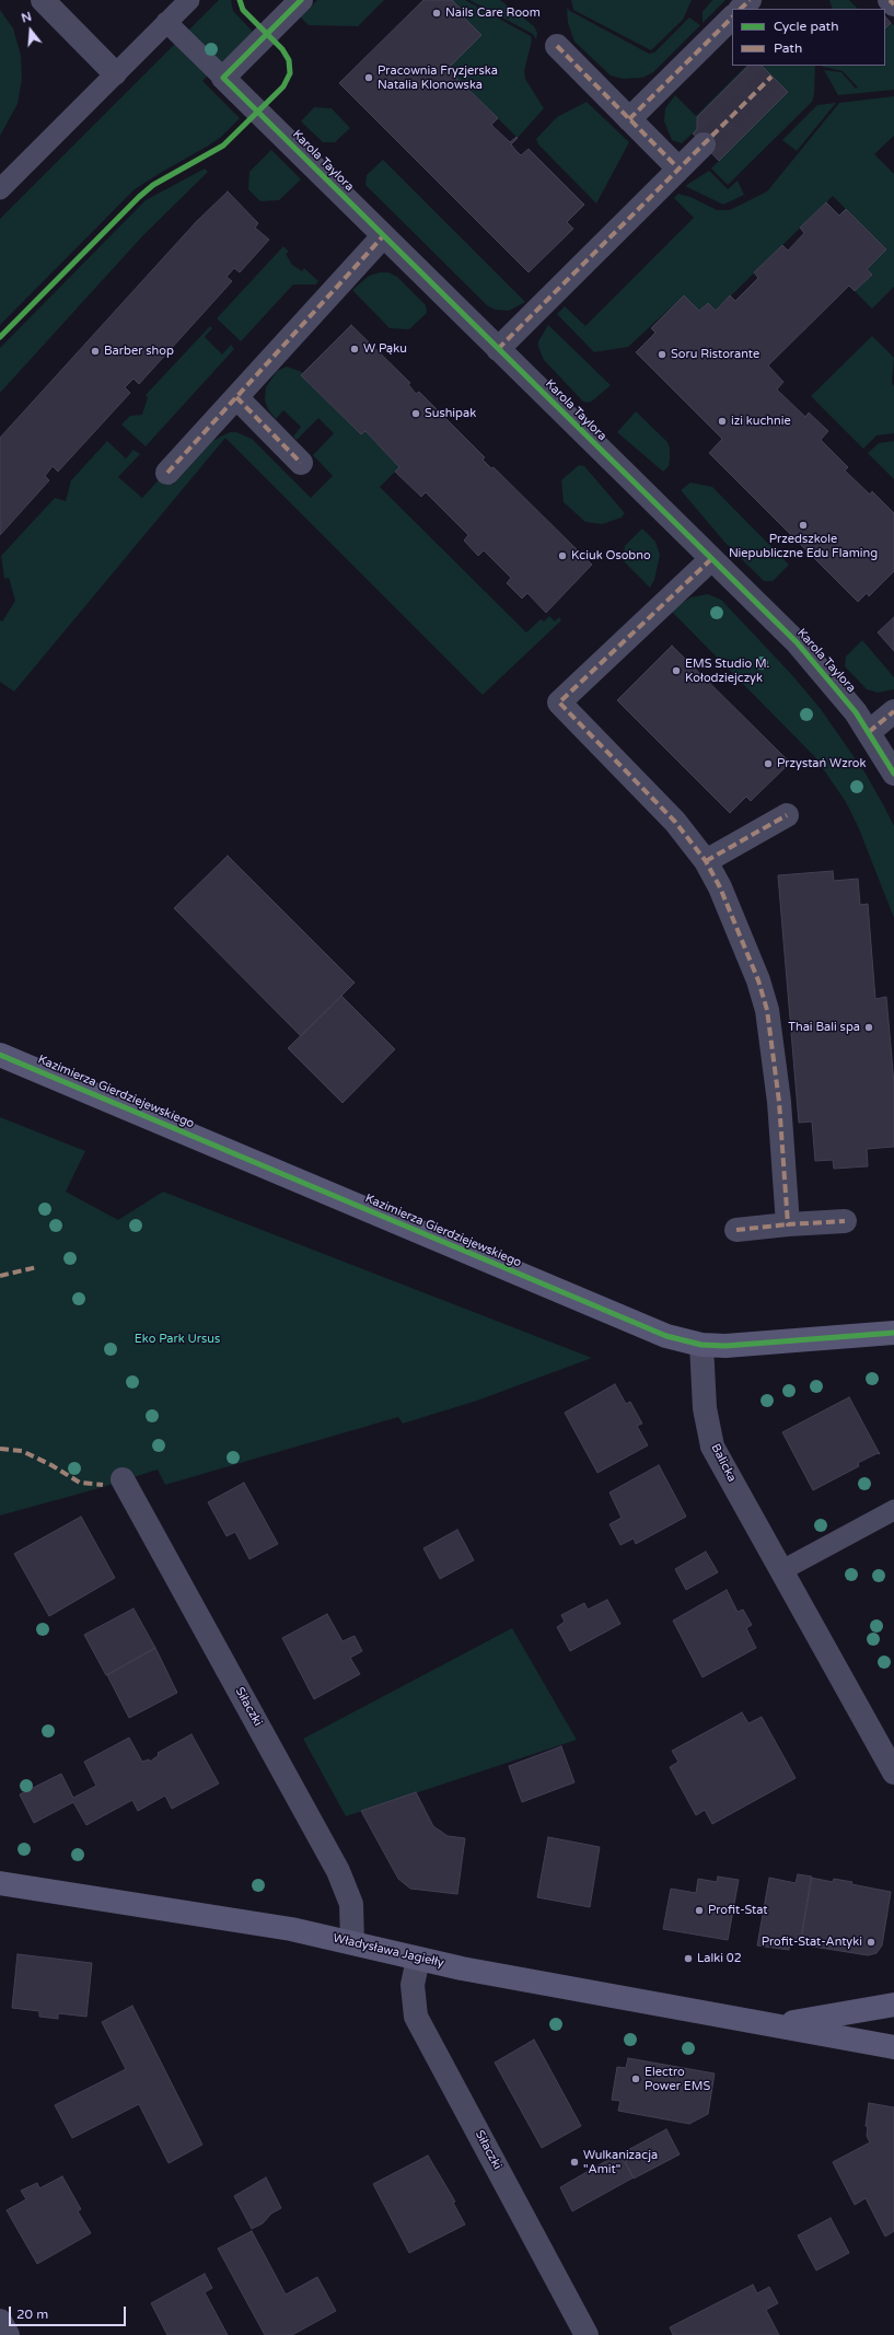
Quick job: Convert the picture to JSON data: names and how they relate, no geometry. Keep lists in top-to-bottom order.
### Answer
{
  "streets": {
    "street": [
      "Karola Taylora",
      "Kazimierza Gierdziejewskiego",
      "Balicka",
      "Siłaczki",
      "Władysława Jagiełły"
    ]
  },
  "crossings": [
    ["Kazimierza Gierdziejewskiego", "Balicka"],
    ["Siłaczki", "Władysława Jagiełły"]
  ],
  "parks": ["Eko Park Ursus"],
  "places": [
    "Nails Care Room",
    "Pracownia Fryzjerska Natalia Klonowska",
    "W Pąku",
    "Barber shop",
    "Soru Ristorante",
    "Sushipak",
    "izi kuchnie",
    "Przedszkole Niepubliczne Edu Flaming",
    "Kciuk Osobno",
    "EMS Studio M. Kołodziejczyk",
    "Przystań Wzrok",
    "Thai Bali spa",
    "Profit-Stat",
    "Profit-Stat-Antyki",
    "Lalki 02",
    "Electro Power EMS",
    "Wulkanizacja \"Amit\""
  ],
  "legend": ["Cycle path", "Path"],
  "scale_bar": "20 m",
  "north": "top"
}
